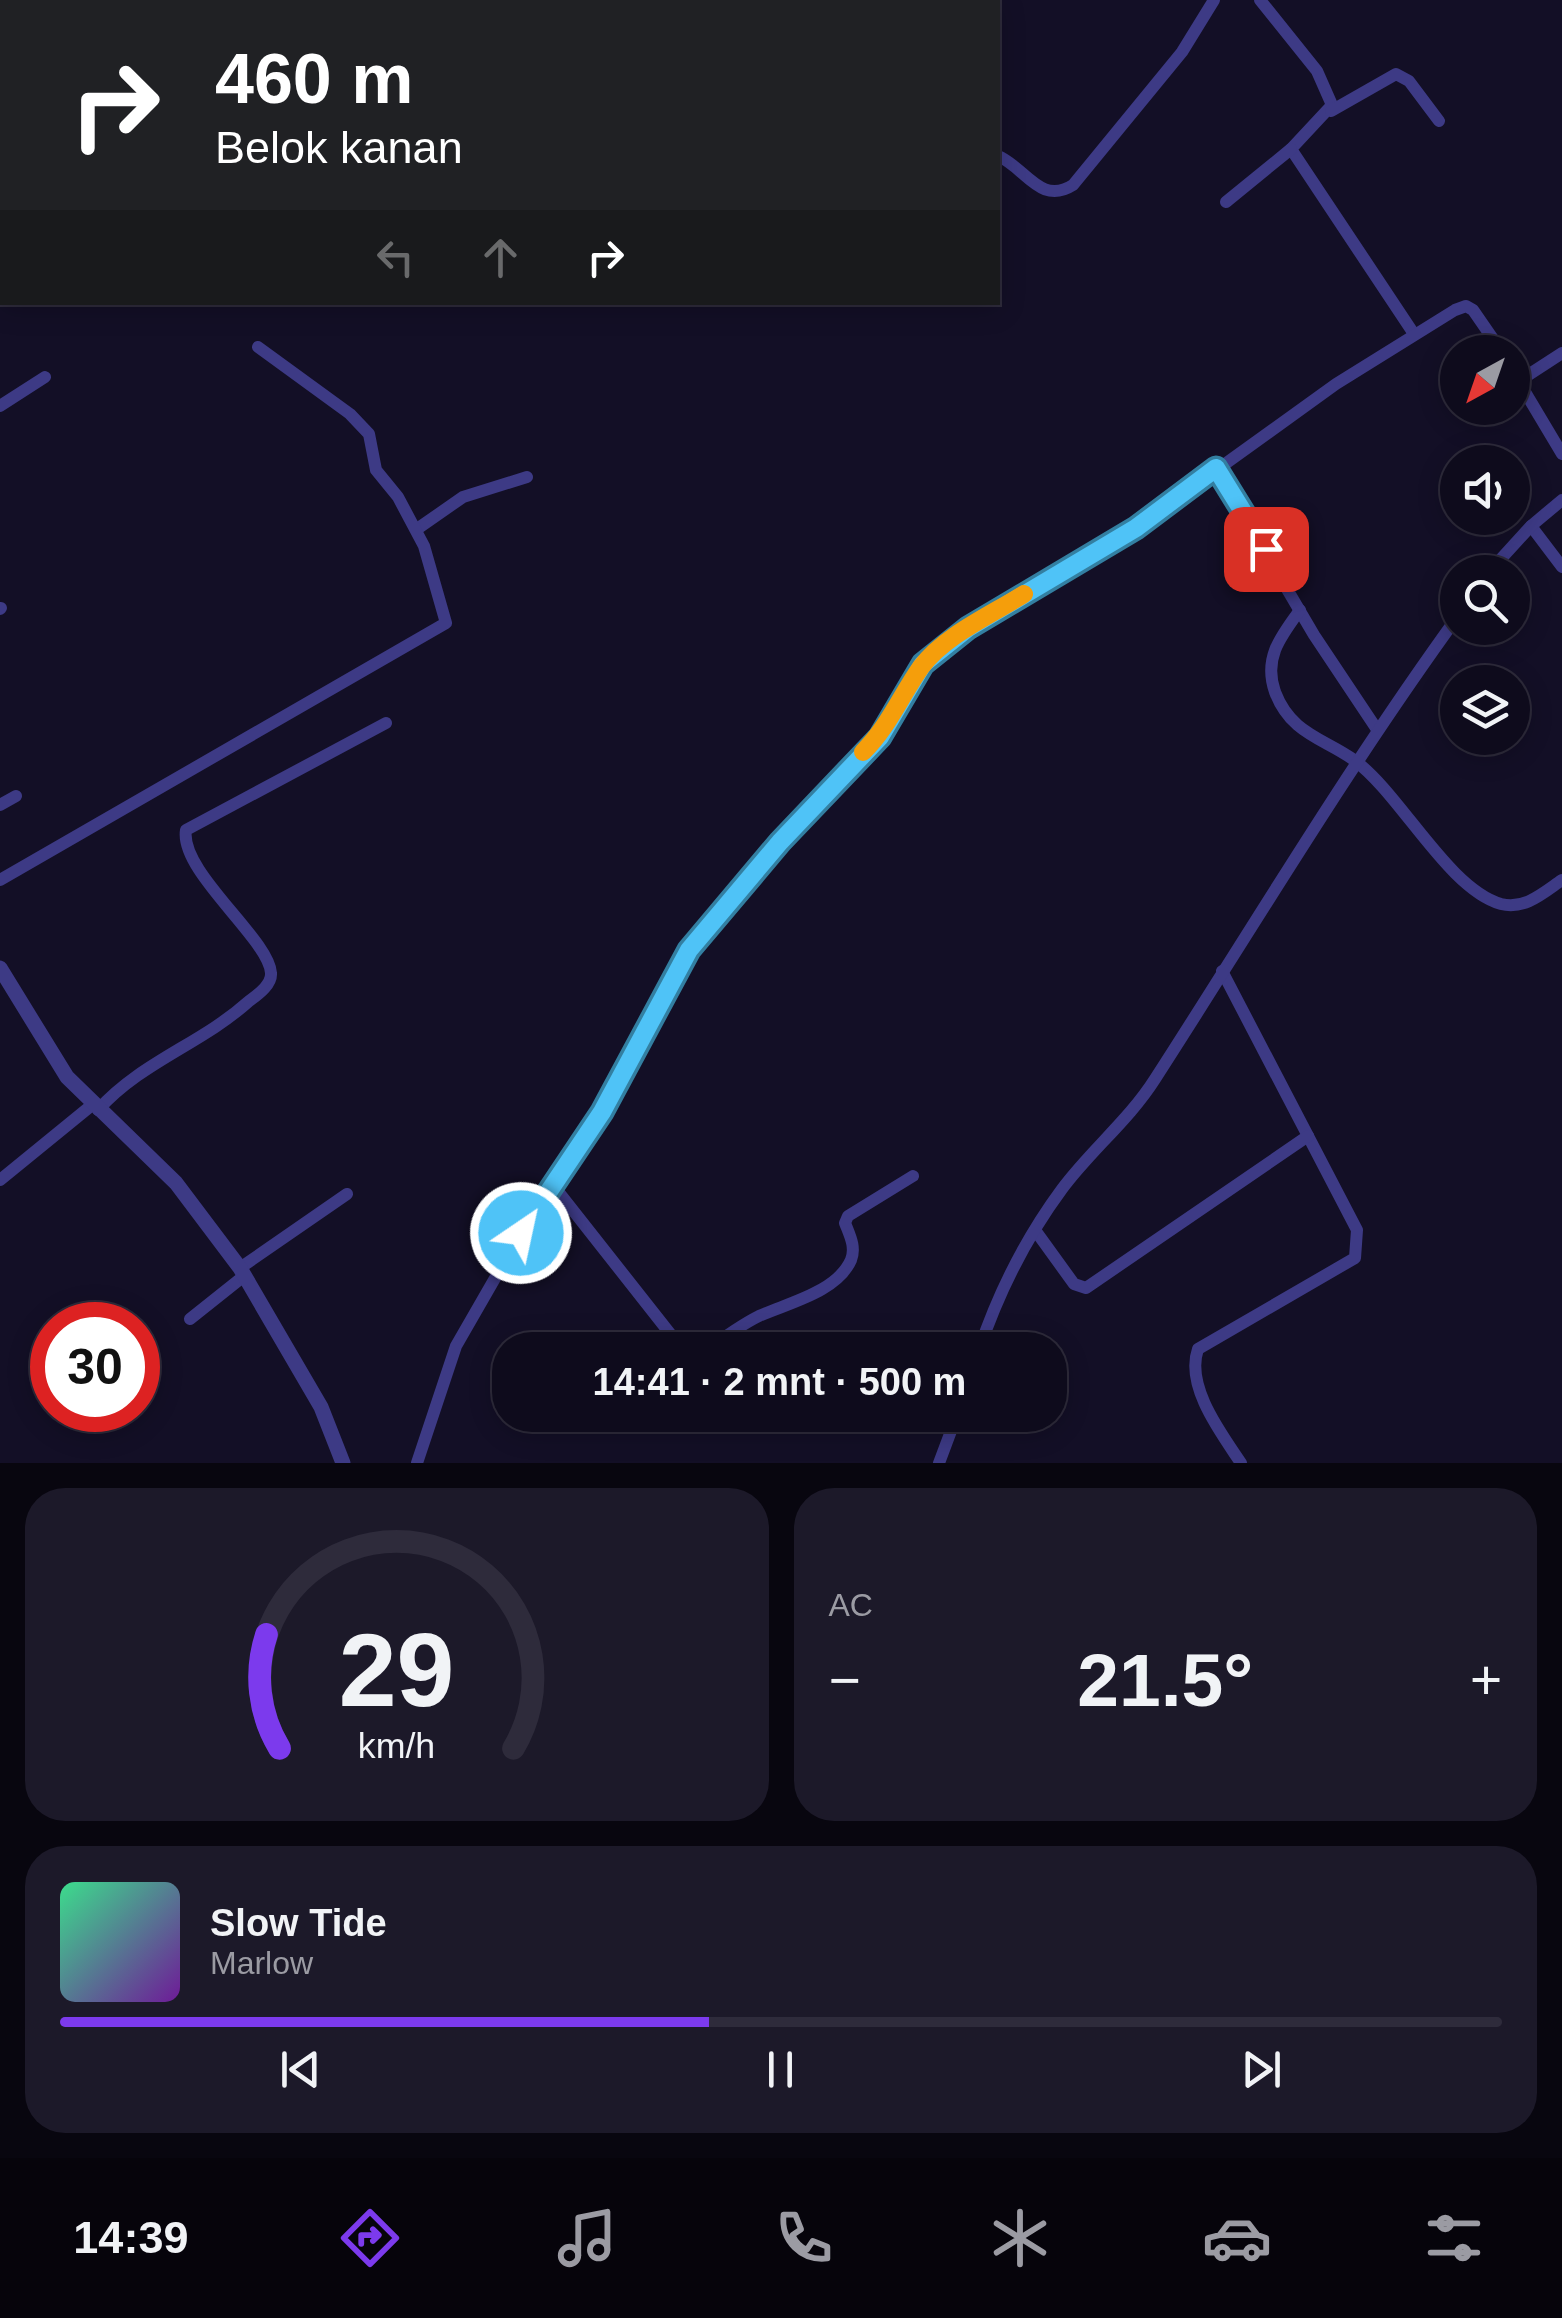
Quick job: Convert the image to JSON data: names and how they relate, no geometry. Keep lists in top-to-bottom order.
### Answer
{
  "north": "bottom left",
  "page": {
    "turn": ["460 m", "Belok kanan"],
    "limit": "30",
    "trip": "14:41 · 2 mnt · 500 m",
    "tile": "AC",
    "heat": ["−", "21.5°", "+"],
    "song": ["Slow Tide", "Marlow"],
    "tabs": "14:39",
    "gauge": ["29", "km/h"]
  }
}
